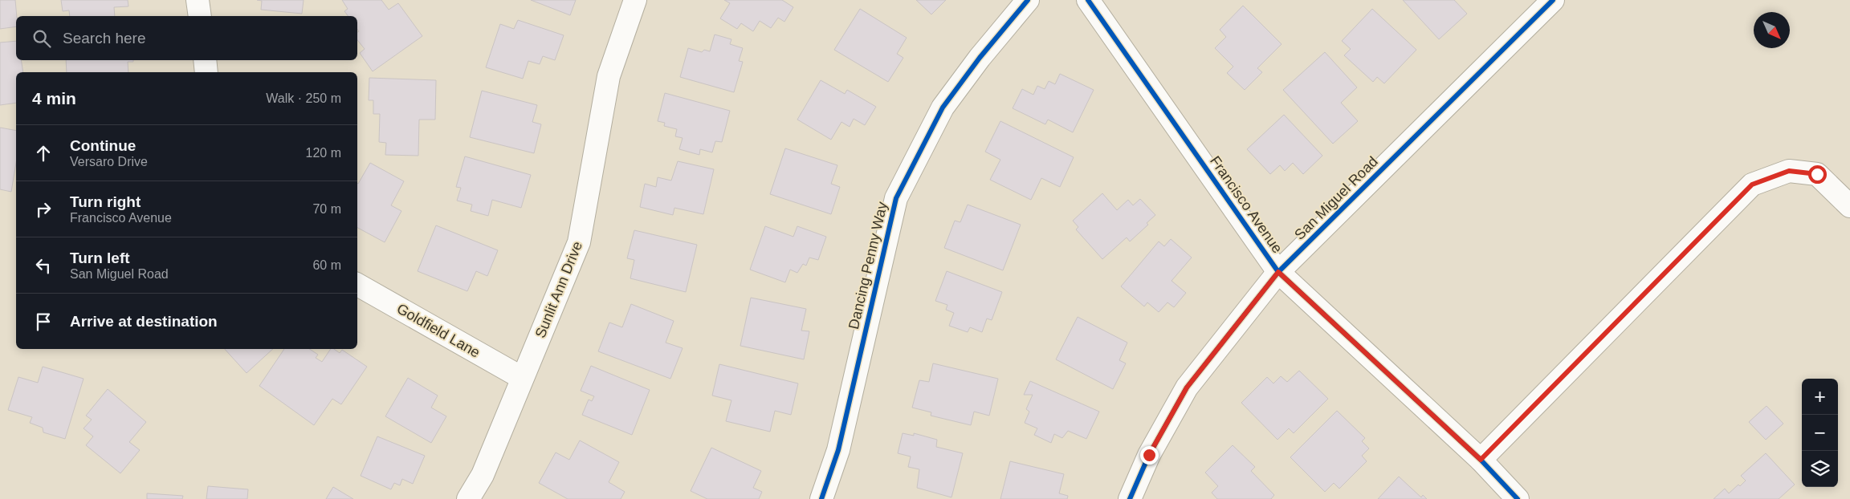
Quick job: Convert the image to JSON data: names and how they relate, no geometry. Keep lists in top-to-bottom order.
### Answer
{
  "streets": {
    "street": [
      "San Miguel Road",
      "Francisco Avenue",
      "Dancing Penny Way",
      "Sunlit Ann Drive",
      "Goldfield Lane"
    ]
  },
  "crossings": [
    ["San Miguel Road", "Francisco Avenue"],
    ["Sunlit Ann Drive", "Goldfield Lane"]
  ],
  "north": "bottom right",
  "page": {
    "search": "Search here",
    "heading": ["4 min", "Walk · 250 m"],
    "list": [
      ["Continue", "Versaro Drive", "120 m"],
      ["Turn right", "Francisco Avenue", "70 m"],
      ["Turn left", "San Miguel Road", "60 m"],
      "Arrive at destination"
    ],
    "map_buttons": ["+", "−"]
  }
}
